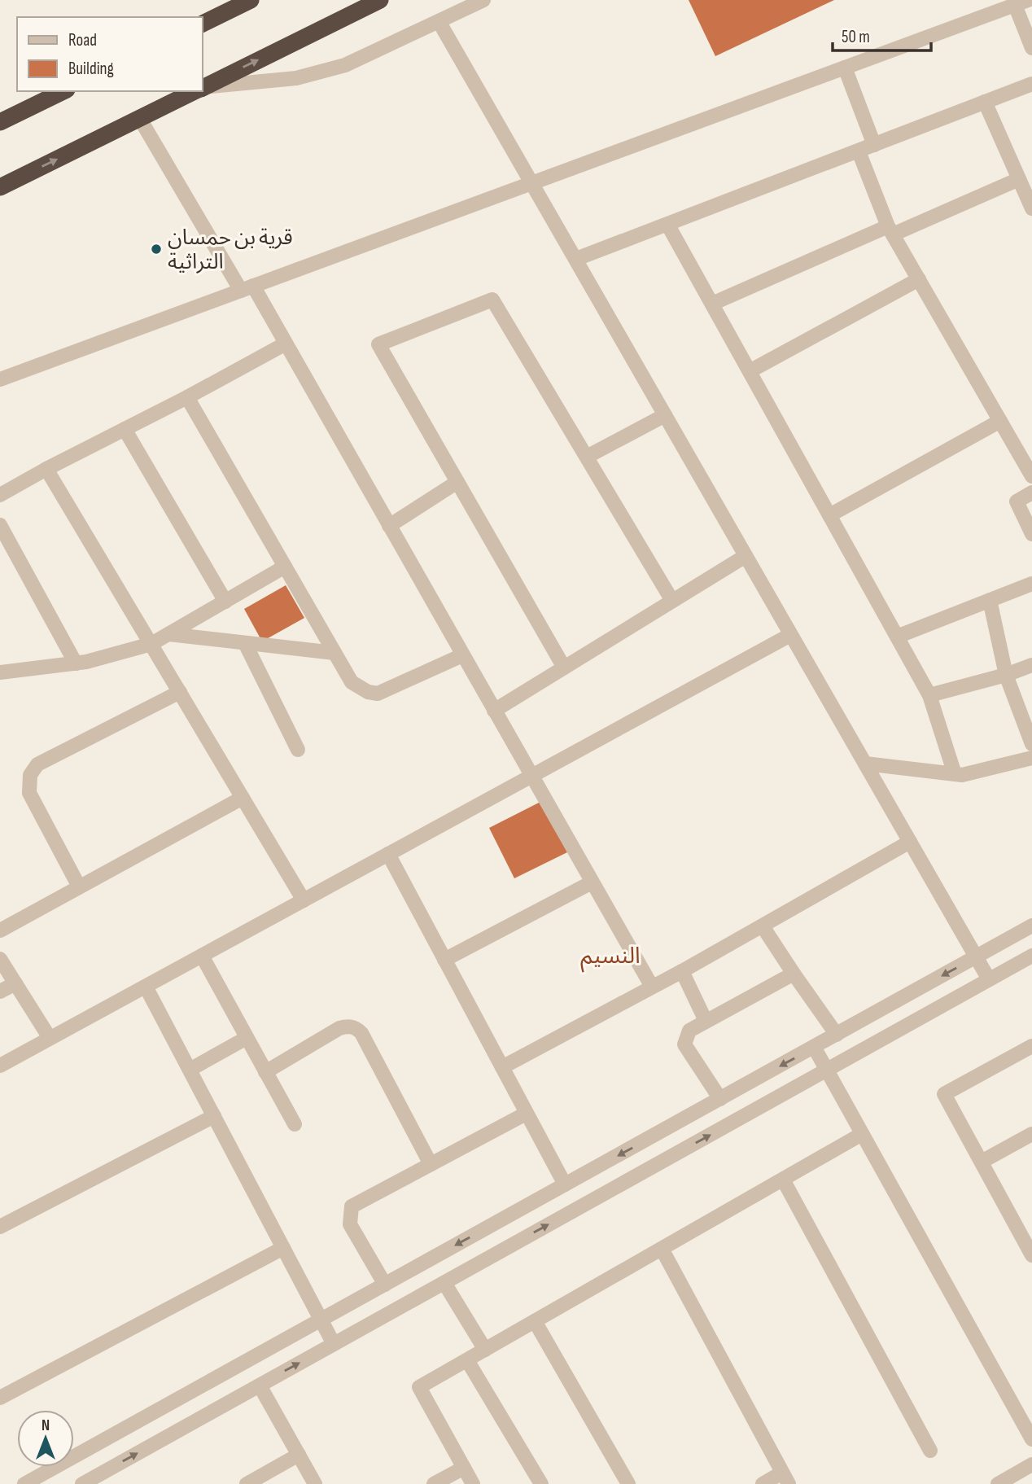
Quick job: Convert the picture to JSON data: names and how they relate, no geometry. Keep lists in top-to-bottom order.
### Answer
{
  "districts": ["النسيم"],
  "places": ["قرية بن حمسان التراثية"],
  "legend": ["Road", "Building"],
  "scale_bar": "50 m",
  "north": "top"
}
